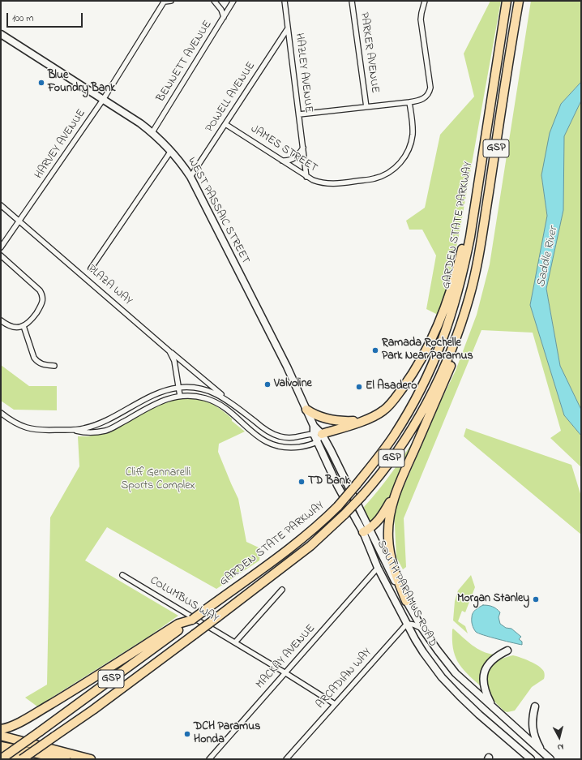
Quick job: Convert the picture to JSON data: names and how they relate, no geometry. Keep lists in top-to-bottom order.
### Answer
{
  "streets": {
    "highway": ["GSP", "GARDEN STATE PARKWAY"],
    "main road": ["WEST PASSAIC STREET", "SOUTH PARAMUS ROAD"],
    "street": [
      "PARKER AVENUE",
      "BENNETT AVENUE",
      "HAZLEY AVENUE",
      "POWELL AVENUE",
      "HARVEY AVENUE",
      "JAMES STREET",
      "PLAZA WAY",
      "COLUMBUS WAY",
      "MACKAY AVENUE",
      "ARCADIAN WAY"
    ]
  },
  "crossings": [
    ["BENNETT AVENUE", "WEST PASSAIC STREET"],
    ["HAZLEY AVENUE", "POWELL AVENUE"],
    ["HAZLEY AVENUE", "JAMES STREET"],
    ["POWELL AVENUE", "JAMES STREET"],
    ["POWELL AVENUE", "WEST PASSAIC STREET"],
    ["HARVEY AVENUE", "WEST PASSAIC STREET"],
    ["HARVEY AVENUE", "PLAZA WAY"],
    ["GSP", "GARDEN STATE PARKWAY"],
    ["SOUTH PARAMUS ROAD", "MACKAY AVENUE"],
    ["SOUTH PARAMUS ROAD", "ARCADIAN WAY"],
    ["COLUMBUS WAY", "MACKAY AVENUE"],
    ["COLUMBUS WAY", "ARCADIAN WAY"]
  ],
  "water": ["Saddle River"],
  "parks": ["Cliff Gennarelli Sports Complex"],
  "places": [
    "Blue Foundry Bank",
    "Ramada Rochelle Park Near Paramus",
    "Valvoline",
    "El Asadero",
    "TD Bank",
    "Morgan Stanley",
    "DCH Paramus Honda"
  ],
  "scale_bar": "100 m",
  "north": "bottom"
}
